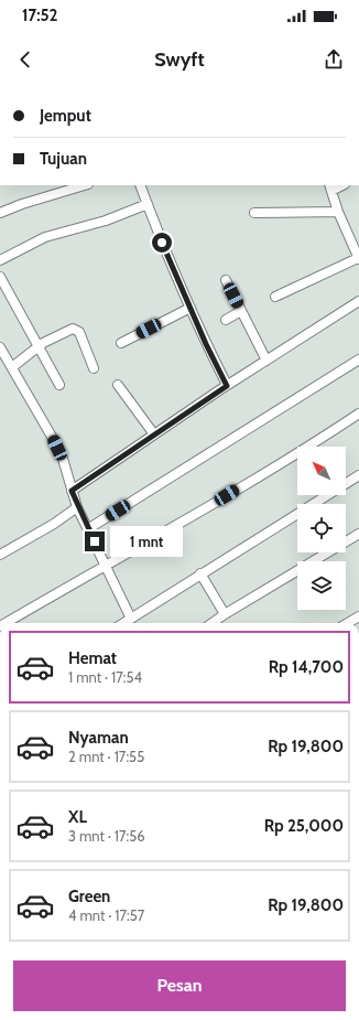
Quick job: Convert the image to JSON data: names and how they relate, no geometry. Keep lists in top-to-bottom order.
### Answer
{
  "north": "top left",
  "page": {
    "status": "17:52",
    "header": "Swyft",
    "banner": ["Jemput", "Tujuan"],
    "bubble": "1 mnt",
    "list": [
      {
        "name": "Hemat",
        "note": "1 mnt · 17:54",
        "value": "Rp 14,700"
      },
      {
        "name": "Nyaman",
        "note": "2 mnt · 17:55",
        "value": "Rp 19,800"
      },
      {
        "name": "XL",
        "note": "3 mnt · 17:56",
        "value": "Rp 25,000"
      },
      {
        "name": "Green",
        "note": "4 mnt · 17:57",
        "value": "Rp 19,800"
      }
    ],
    "buttons": "Pesan"
  }
}
